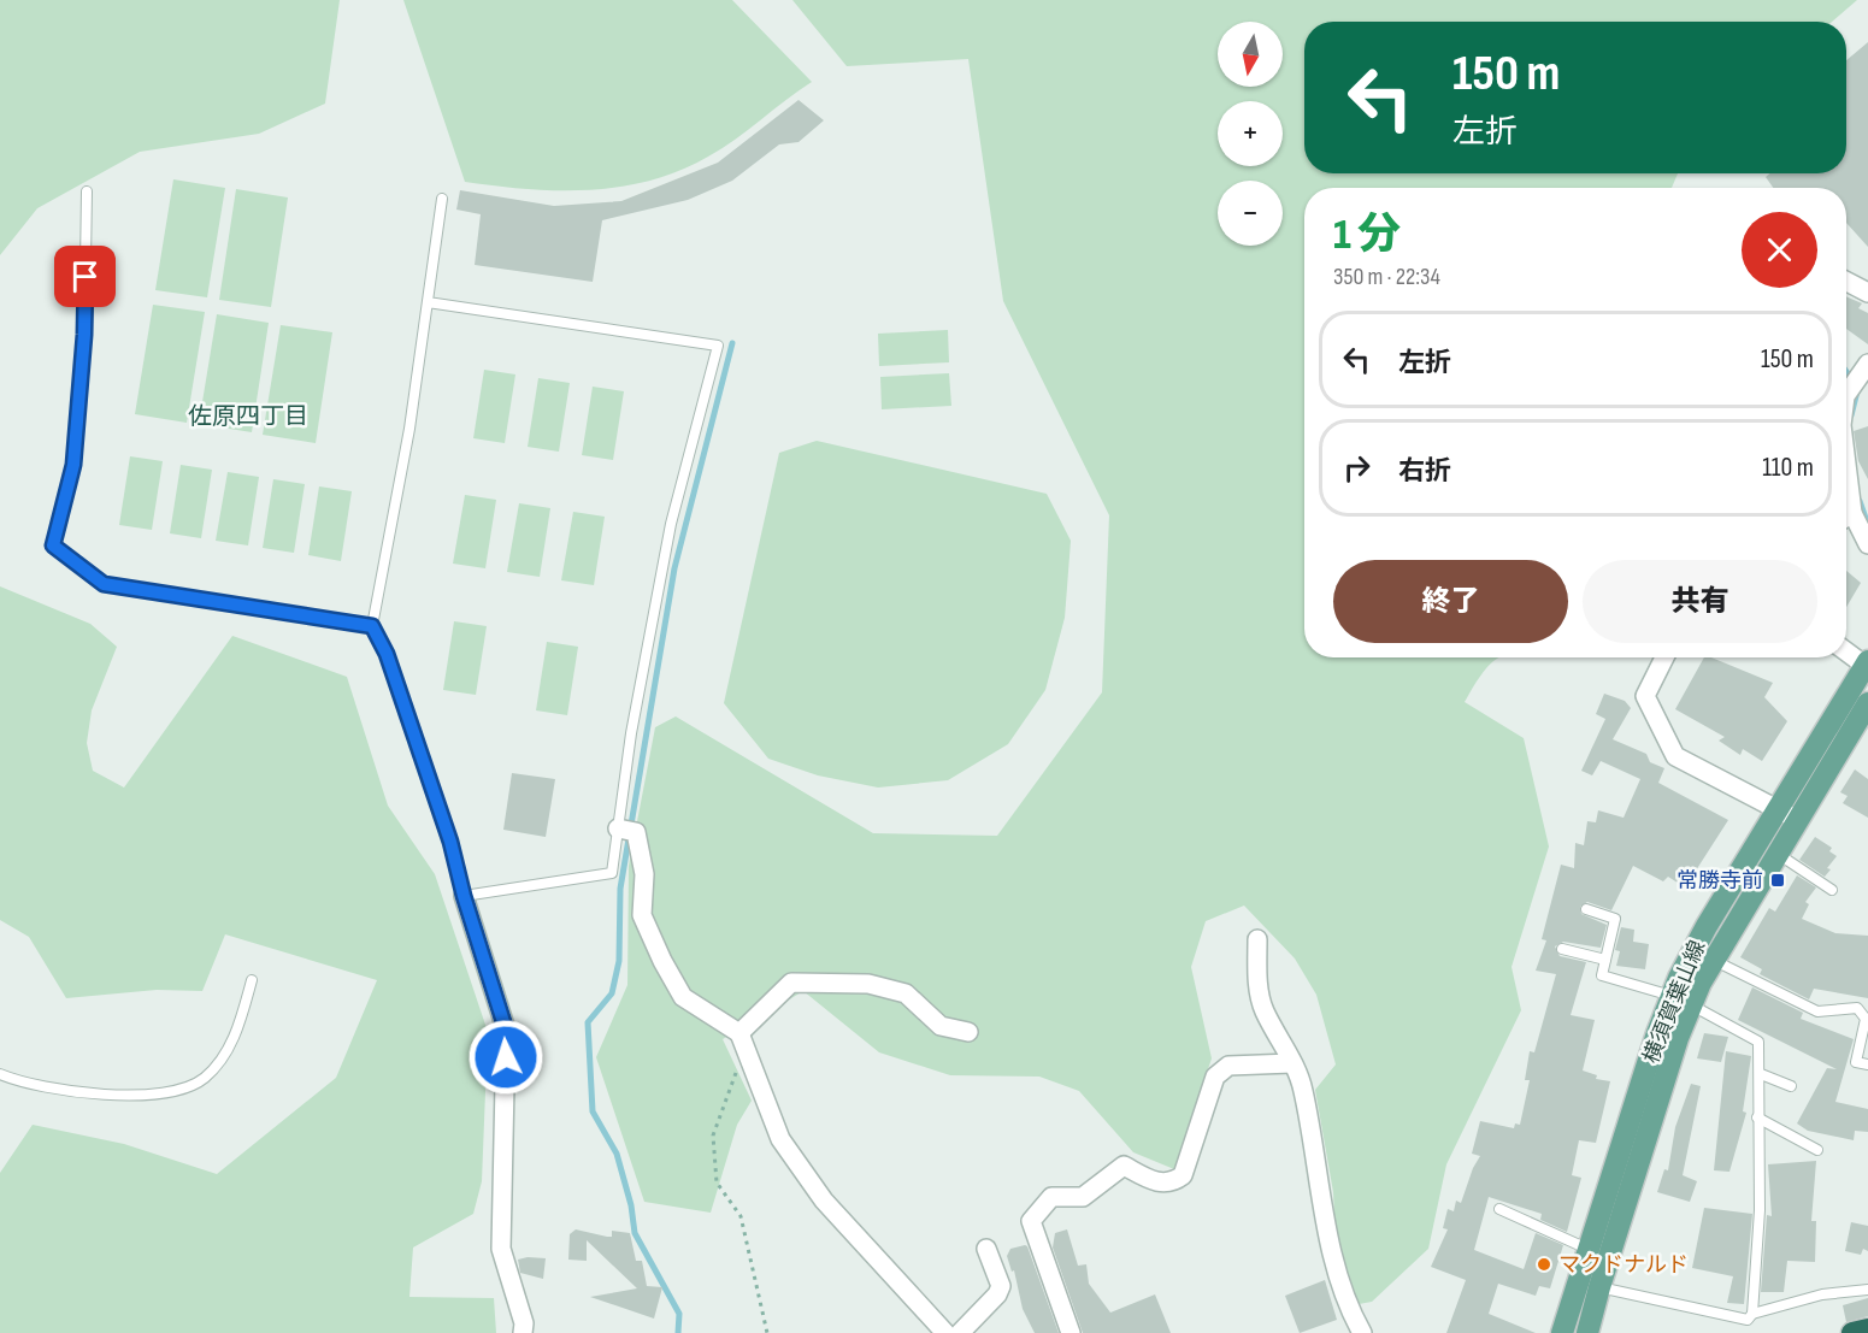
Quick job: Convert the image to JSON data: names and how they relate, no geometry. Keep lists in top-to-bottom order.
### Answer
{
  "streets": {
    "main road": ["横須賀葉山線"]
  },
  "districts": ["佐原四丁目"],
  "places": {
    "transit": ["常勝寺前"],
    "other": ["マクドナルド"]
  },
  "north": "bottom",
  "page": {
    "map_buttons": ["+", "−"],
    "turn": ["150 m", "左折"],
    "heading": ["1 分", "350 m · 22:34"],
    "list": [
      {
        "name": "左折",
        "value": "150 m"
      },
      {
        "name": "右折",
        "value": "110 m"
      }
    ],
    "buttons": ["終了", "共有"]
  }
}
